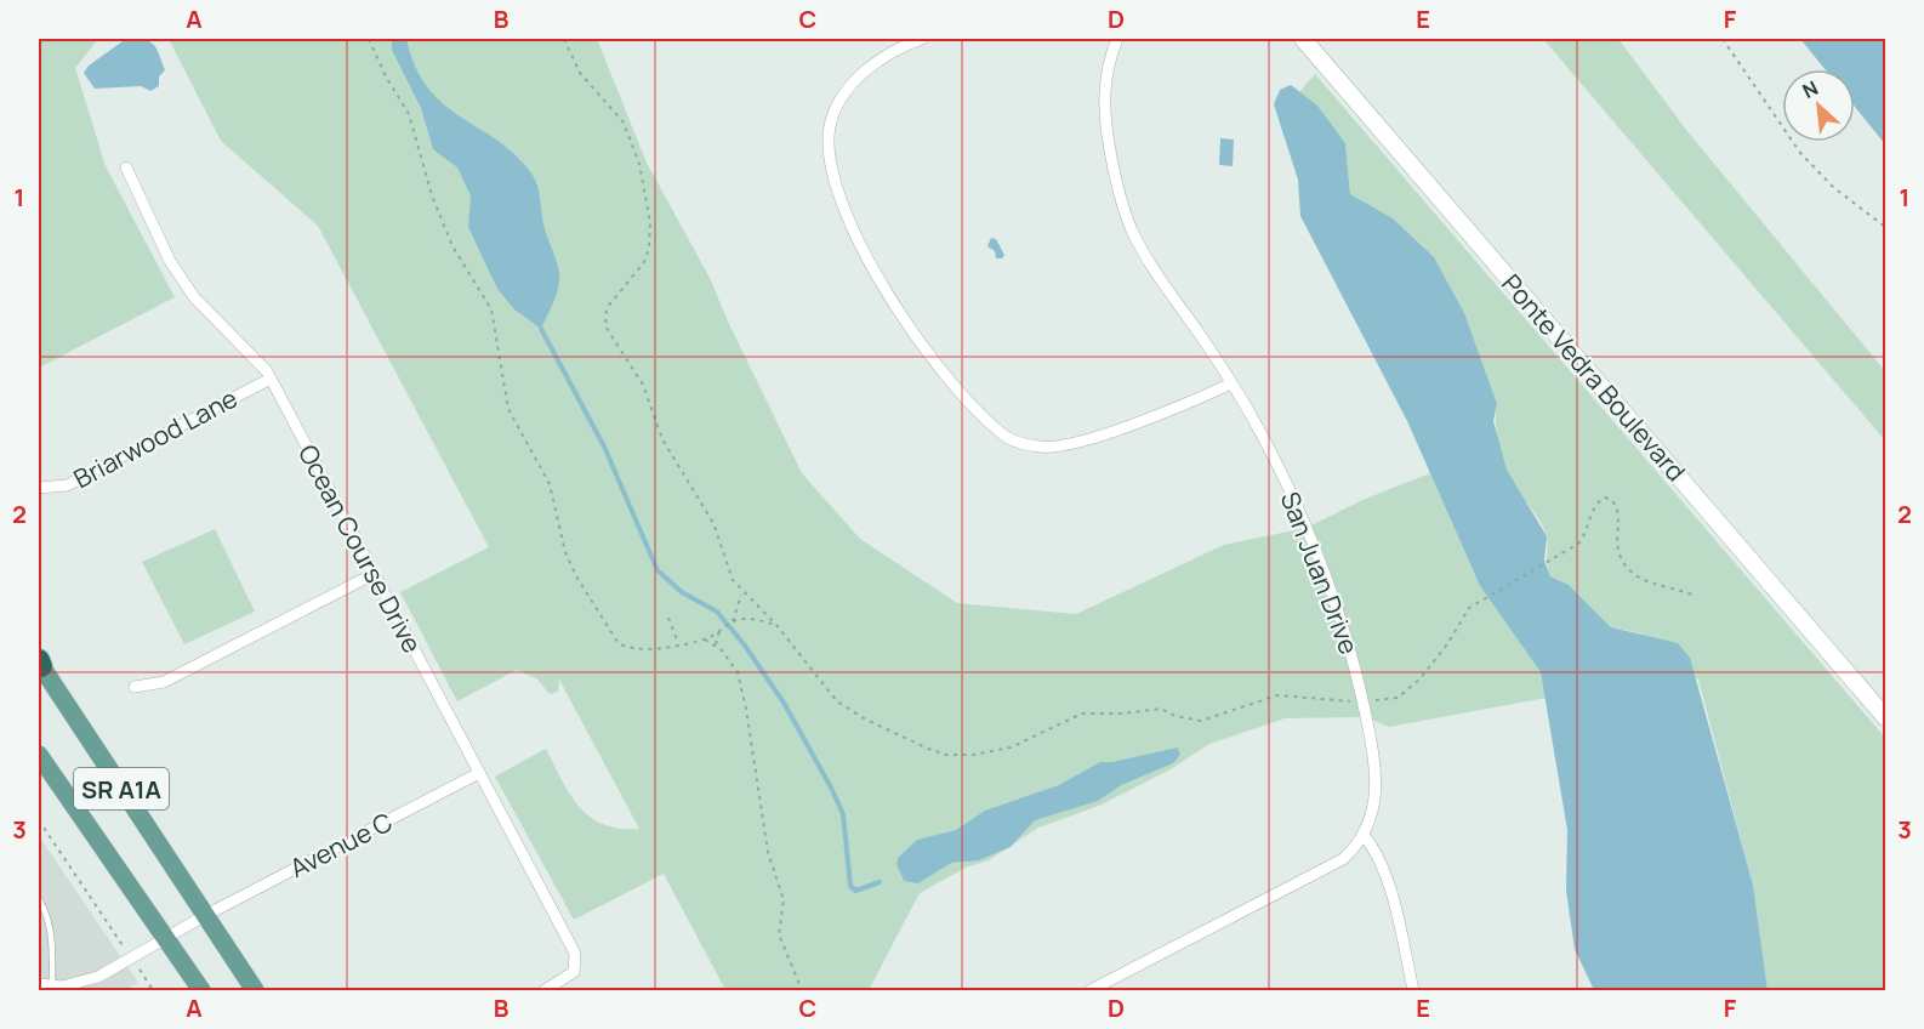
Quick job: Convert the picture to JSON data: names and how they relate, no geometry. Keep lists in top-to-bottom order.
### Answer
{
  "streets": {
    "main road": ["SR A1A"],
    "street": [
      "Ponte Vedra Boulevard",
      "Briarwood Lane",
      "Ocean Course Drive",
      "San Juan Drive",
      "Avenue C"
    ]
  },
  "crossings": [
    ["Briarwood Lane", "Ocean Course Drive"],
    ["Ocean Course Drive", "Avenue C"],
    ["SR A1A", "Avenue C"]
  ],
  "north": "top left",
  "grid": {
    "columns": [
      "A",
      "B",
      "C",
      "D",
      "E",
      "F"
    ],
    "rows": ["1", "2", "3"]
  }
}
